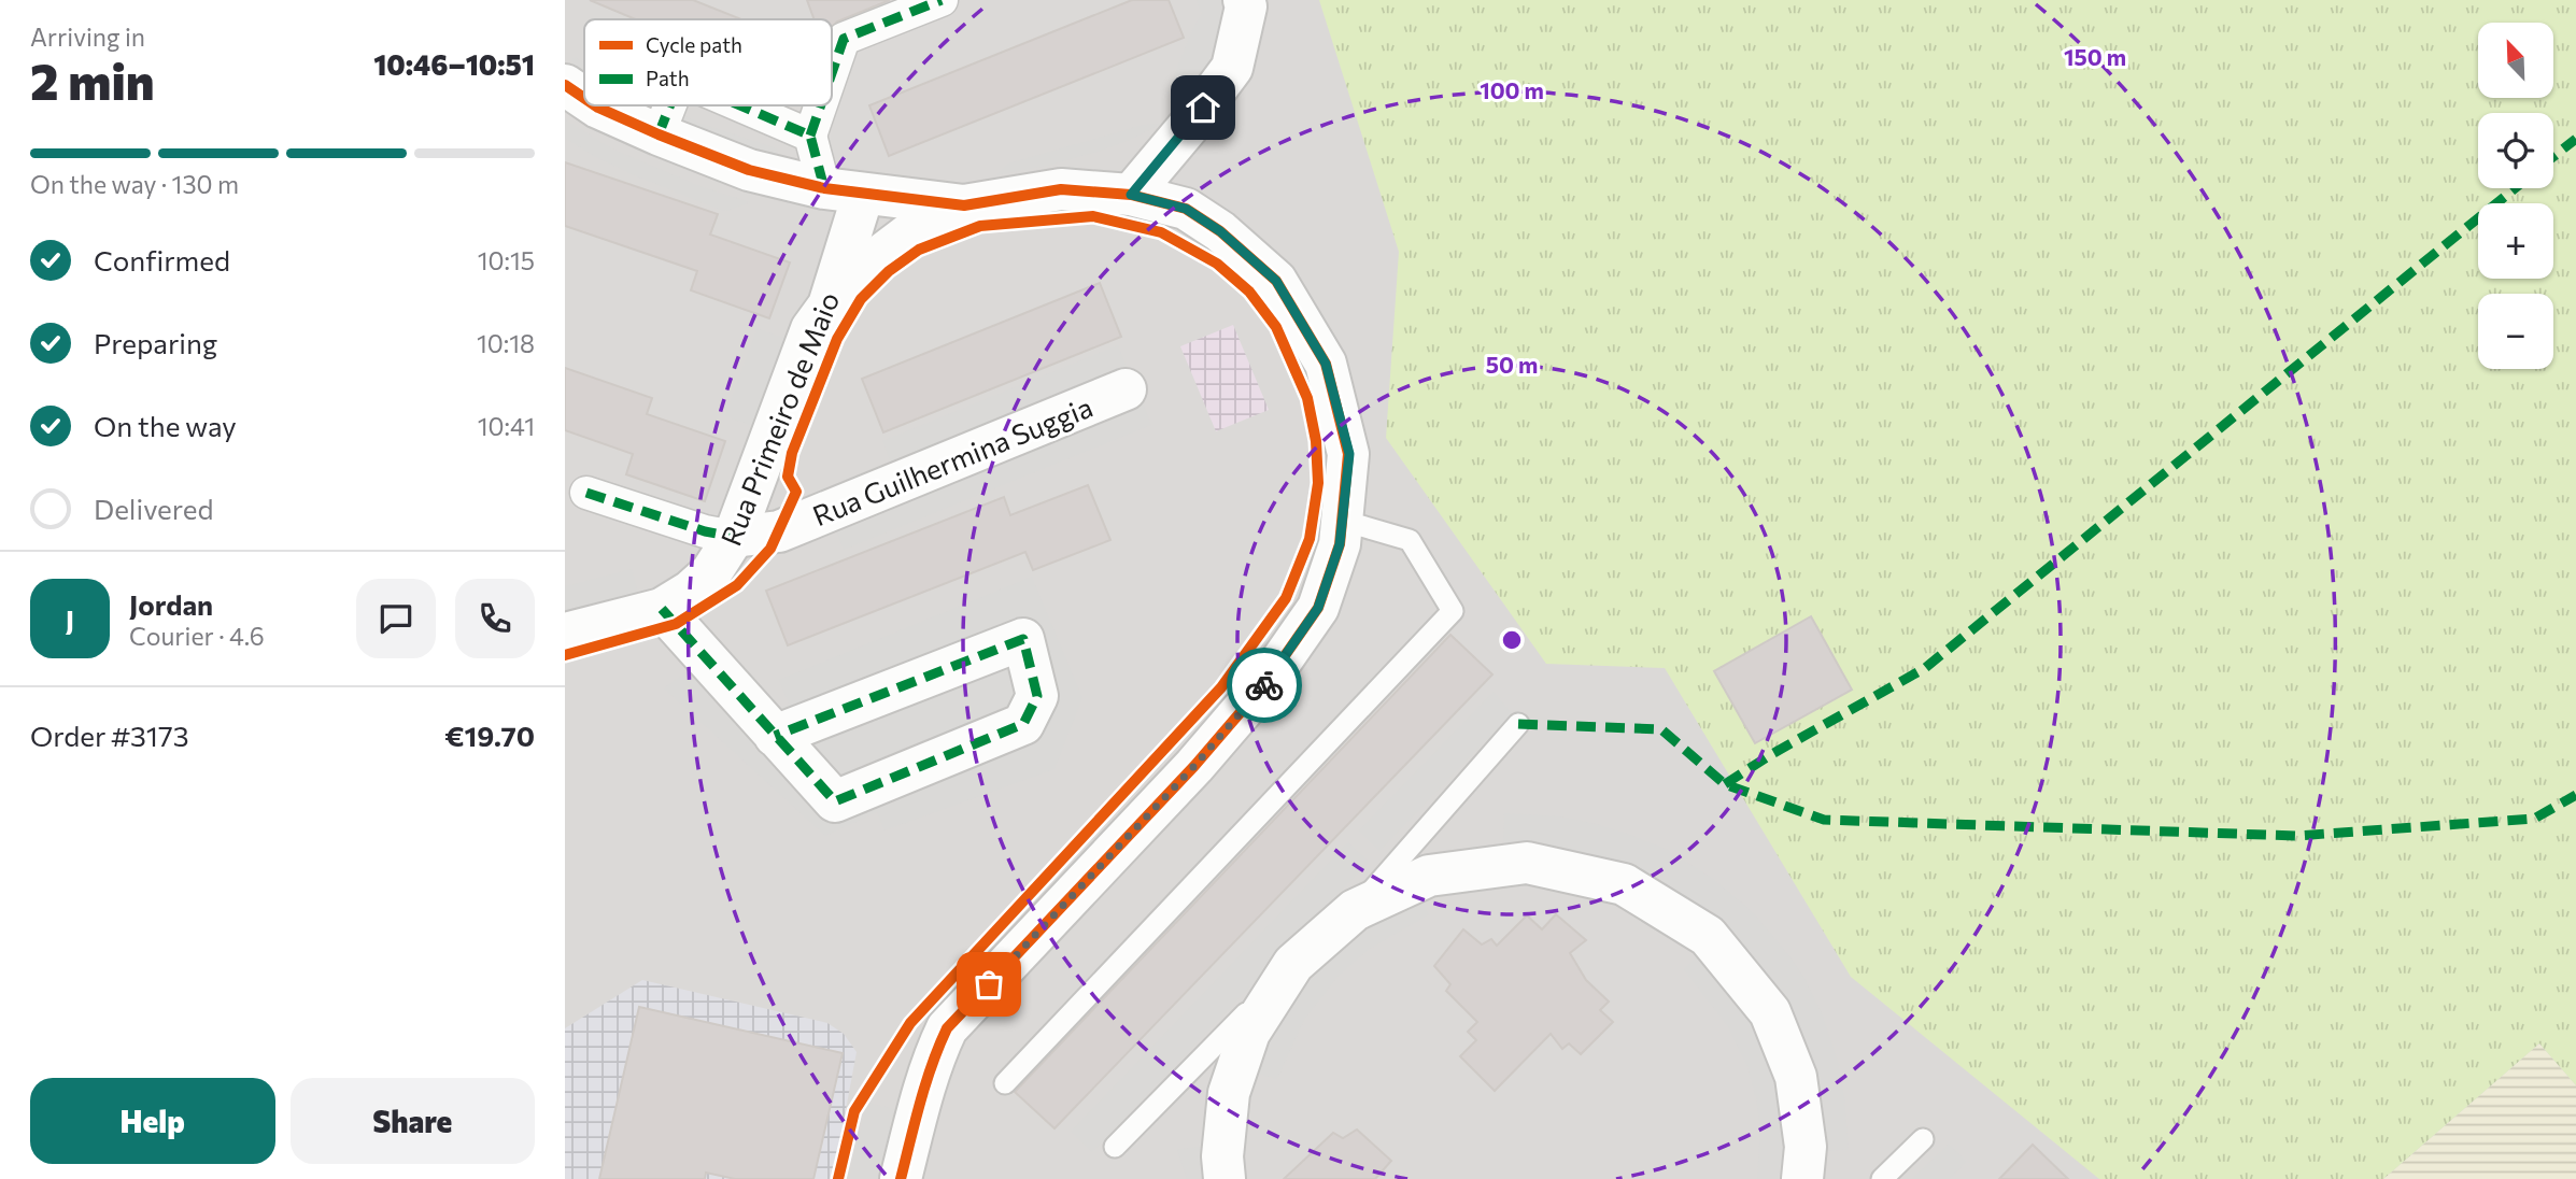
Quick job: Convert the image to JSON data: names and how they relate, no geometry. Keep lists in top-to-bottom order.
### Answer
{
  "streets": {
    "street": ["Rua Primeiro de Maio", "Rua Guilhermina Suggia"]
  },
  "crossings": [
    ["Rua Primeiro de Maio", "Rua Guilhermina Suggia"]
  ],
  "legend": ["Cycle path", "Path"],
  "north": "top left",
  "page": {
    "heading": ["2 min", "Arriving in", "10:46–10:51"],
    "panel": [
      "Jordan",
      "Courier · 4.6",
      "Order #3173",
      "€19.70"
    ],
    "map_buttons": ["+", "−"],
    "bar": "On the way · 130 m",
    "list": [
      ["Confirmed", "10:15"],
      ["Preparing", "10:18"],
      ["On the way", "10:41"],
      "Delivered"
    ],
    "round": "J",
    "buttons": ["Help", "Share"]
  },
  "rings": ["150 m", "100 m", "50 m"]
}
